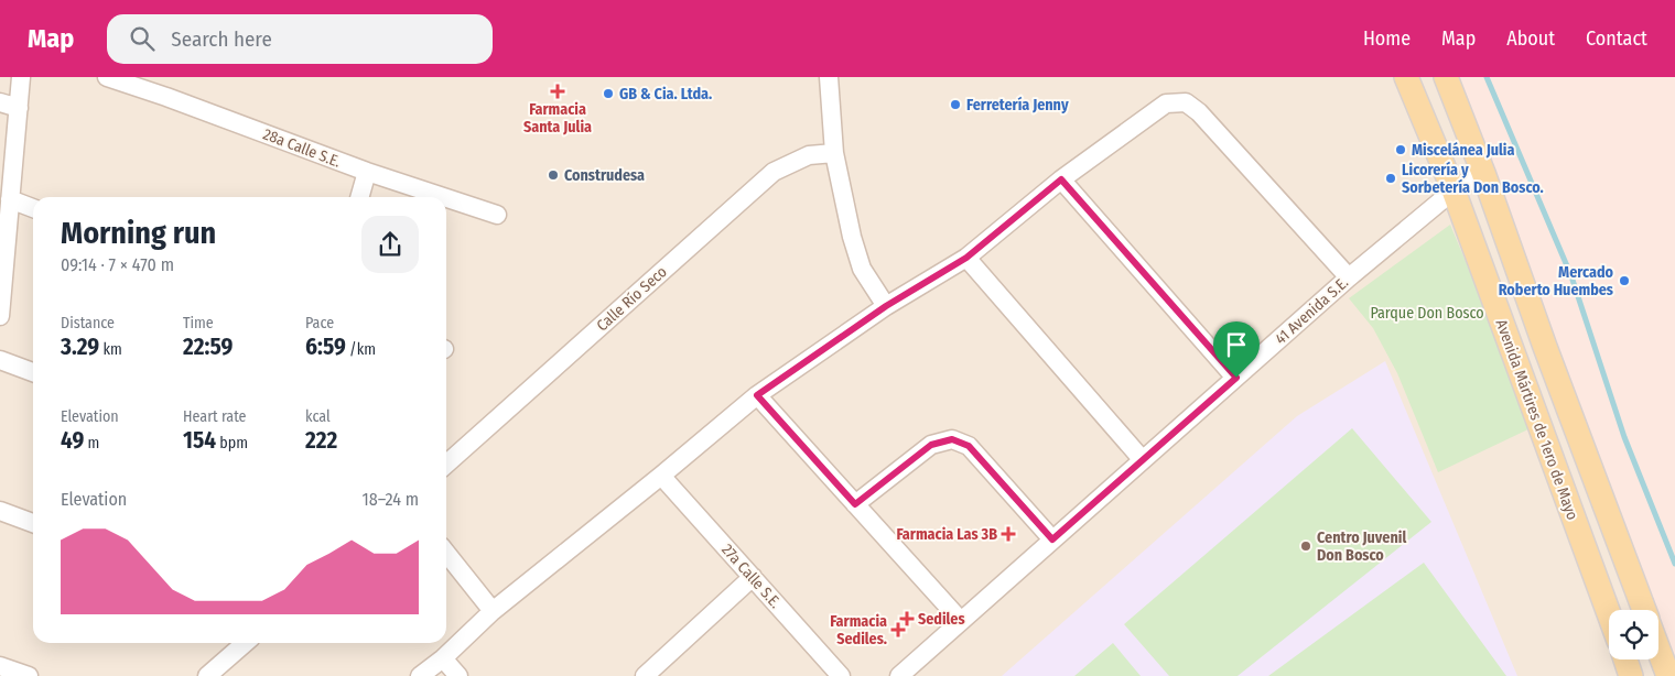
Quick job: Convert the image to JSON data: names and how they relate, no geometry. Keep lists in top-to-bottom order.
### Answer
{
  "streets": {
    "main road": ["Avenida Mártires de 1ero de Mayo"],
    "street": [
      "28a Calle S.E.",
      "Calle Río Seco",
      "41 Avenida S.E.",
      "27a Calle S.E."
    ]
  },
  "crossings": [
    ["41 Avenida S.E.", "Avenida Mártires de 1ero de Mayo"]
  ],
  "parks": ["Parque Don Bosco"],
  "places": {
    "health": [
      "Farmacia Santa Julia",
      "Farmacia Las 3B",
      "Sediles",
      "Farmacia Sediles."
    ],
    "other": [
      "GB & Cia. Ltda.",
      "Ferretería Jenny",
      "Miscelánea Julia",
      "Construdesa",
      "Licorería y Sorbetería Don Bosco.",
      "Mercado Roberto Huembes",
      "Centro Juvenil Don Bosco"
    ]
  },
  "page": {
    "header": "Map",
    "search": "Search here",
    "nav": [
      "Home",
      "Map",
      "About",
      "Contact"
    ],
    "heading": ["Morning run", "09:14 · 7 × 470 m"],
    "stats": [
      ["Distance", "3.29 km"],
      ["Time", "22:59"],
      ["Pace", "6:59 /km"],
      ["Elevation", "49 m"],
      ["Heart rate", "154 bpm"],
      ["kcal", "222"]
    ],
    "chart": ["Elevation", "18–24 m"]
  }
}
